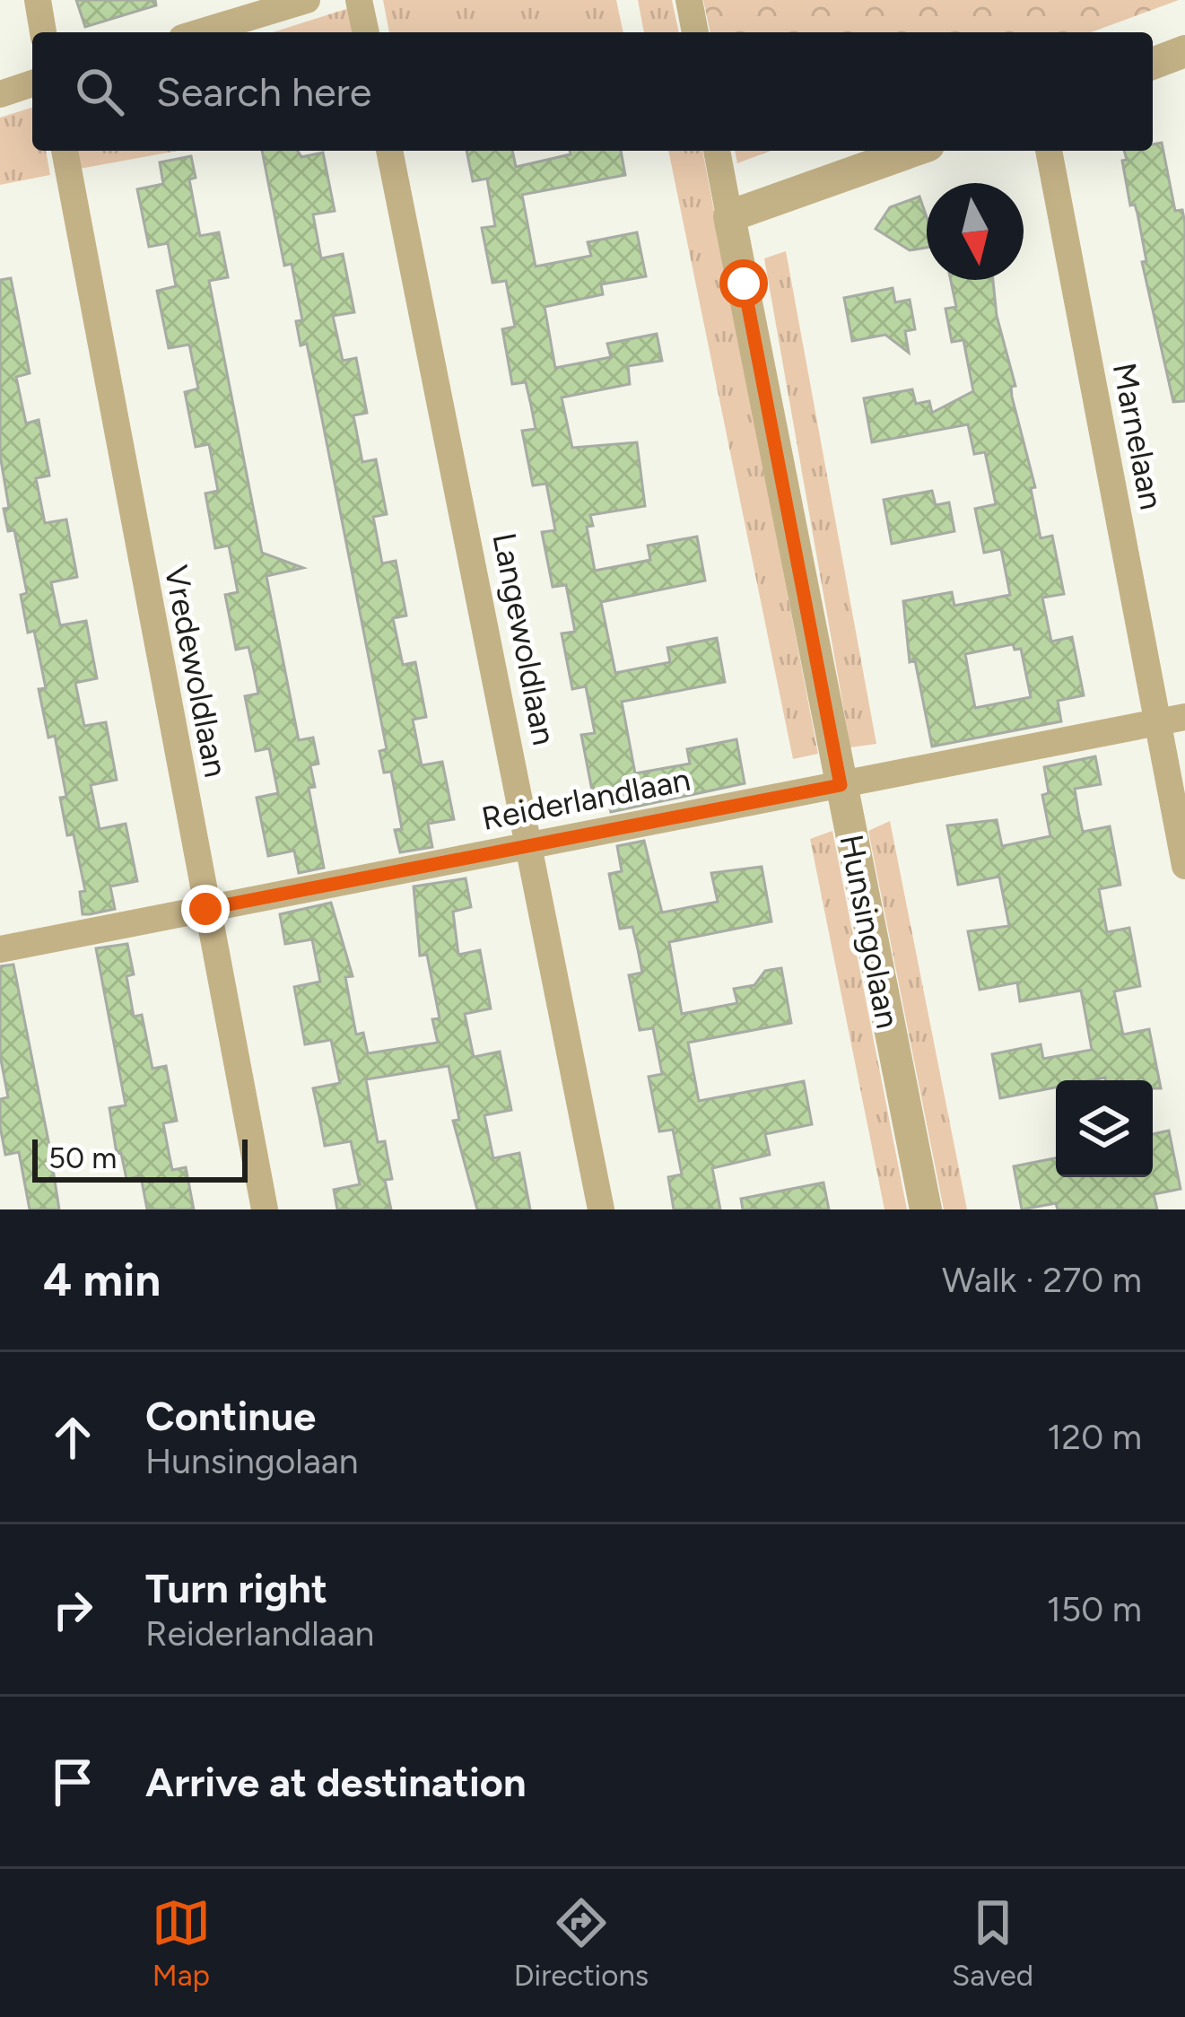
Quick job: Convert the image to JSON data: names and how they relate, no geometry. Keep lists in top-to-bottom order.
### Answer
{
  "streets": {
    "street": [
      "Marnelaan",
      "Langewoldlaan",
      "Vredewoldlaan",
      "Reiderlandlaan",
      "Hunsingolaan"
    ]
  },
  "crossings": [
    ["Marnelaan", "Reiderlandlaan"],
    ["Langewoldlaan", "Reiderlandlaan"],
    ["Vredewoldlaan", "Reiderlandlaan"],
    ["Reiderlandlaan", "Hunsingolaan"]
  ],
  "scale_bar": "50 m",
  "north": "bottom",
  "page": {
    "search": "Search here",
    "scale": "50 m",
    "heading": ["4 min", "Walk · 270 m"],
    "list": [
      ["Continue", "Hunsingolaan", "120 m"],
      ["Turn right", "Reiderlandlaan", "150 m"],
      "Arrive at destination"
    ],
    "nav": ["Map", "Directions", "Saved"]
  }
}
